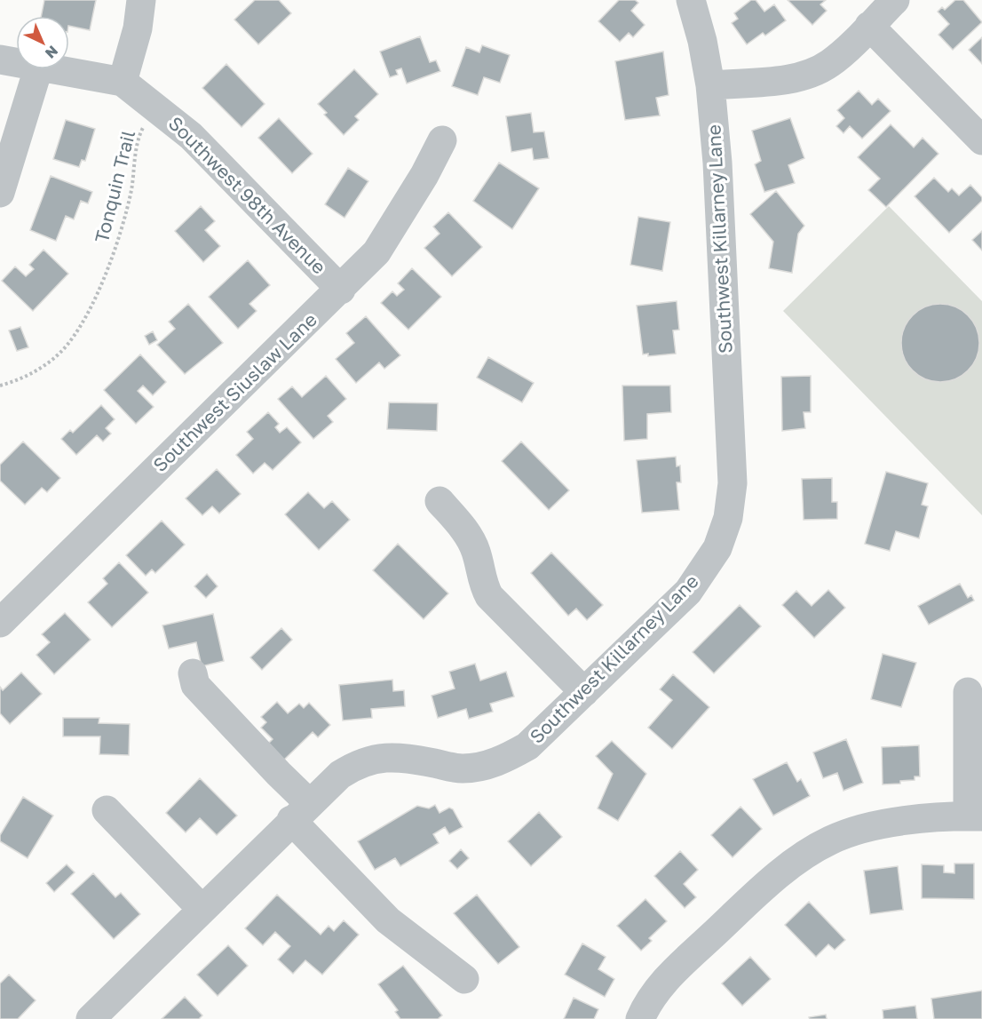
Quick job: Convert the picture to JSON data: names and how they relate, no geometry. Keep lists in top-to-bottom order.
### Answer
{
  "streets": {
    "street": ["Southwest 98th Avenue", "Southwest Killarney Lane", "Southwest Siuslaw Lane"],
    "path": ["Tonquin Trail"]
  },
  "crossings": [
    ["Tonquin Trail", "Southwest 98th Avenue"],
    ["Southwest 98th Avenue", "Southwest Siuslaw Lane"]
  ],
  "north": "bottom right"
}
